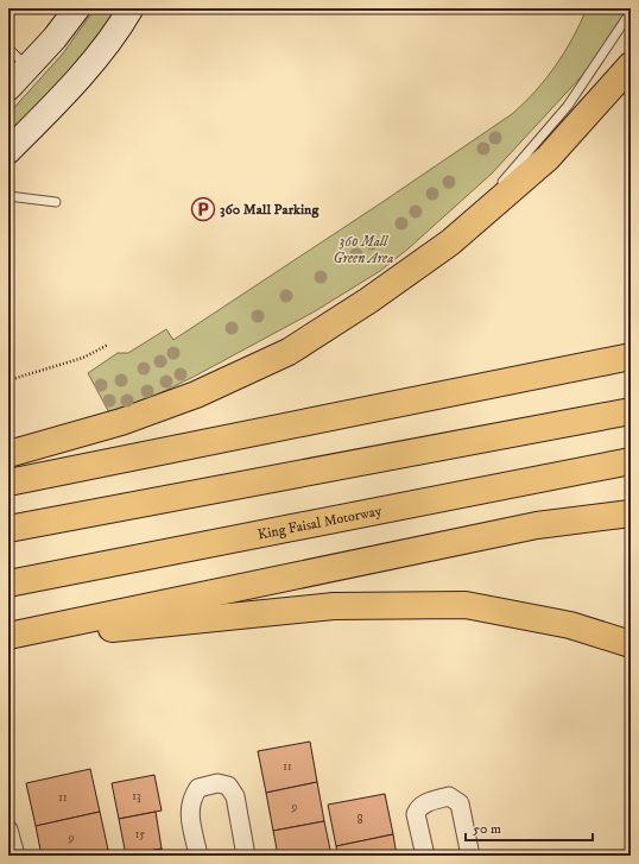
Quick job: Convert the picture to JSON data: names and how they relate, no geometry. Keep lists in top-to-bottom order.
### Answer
{
  "streets": {
    "highway": ["King Faisal Motorway"]
  },
  "parks": ["360 Mall Green Area"],
  "places": {
    "parking": ["360 Mall Parking"]
  },
  "house_numbers": [
    "11",
    "13",
    "11",
    "9",
    "8",
    "15",
    "9"
  ],
  "scale_bar": "50 m"
}
